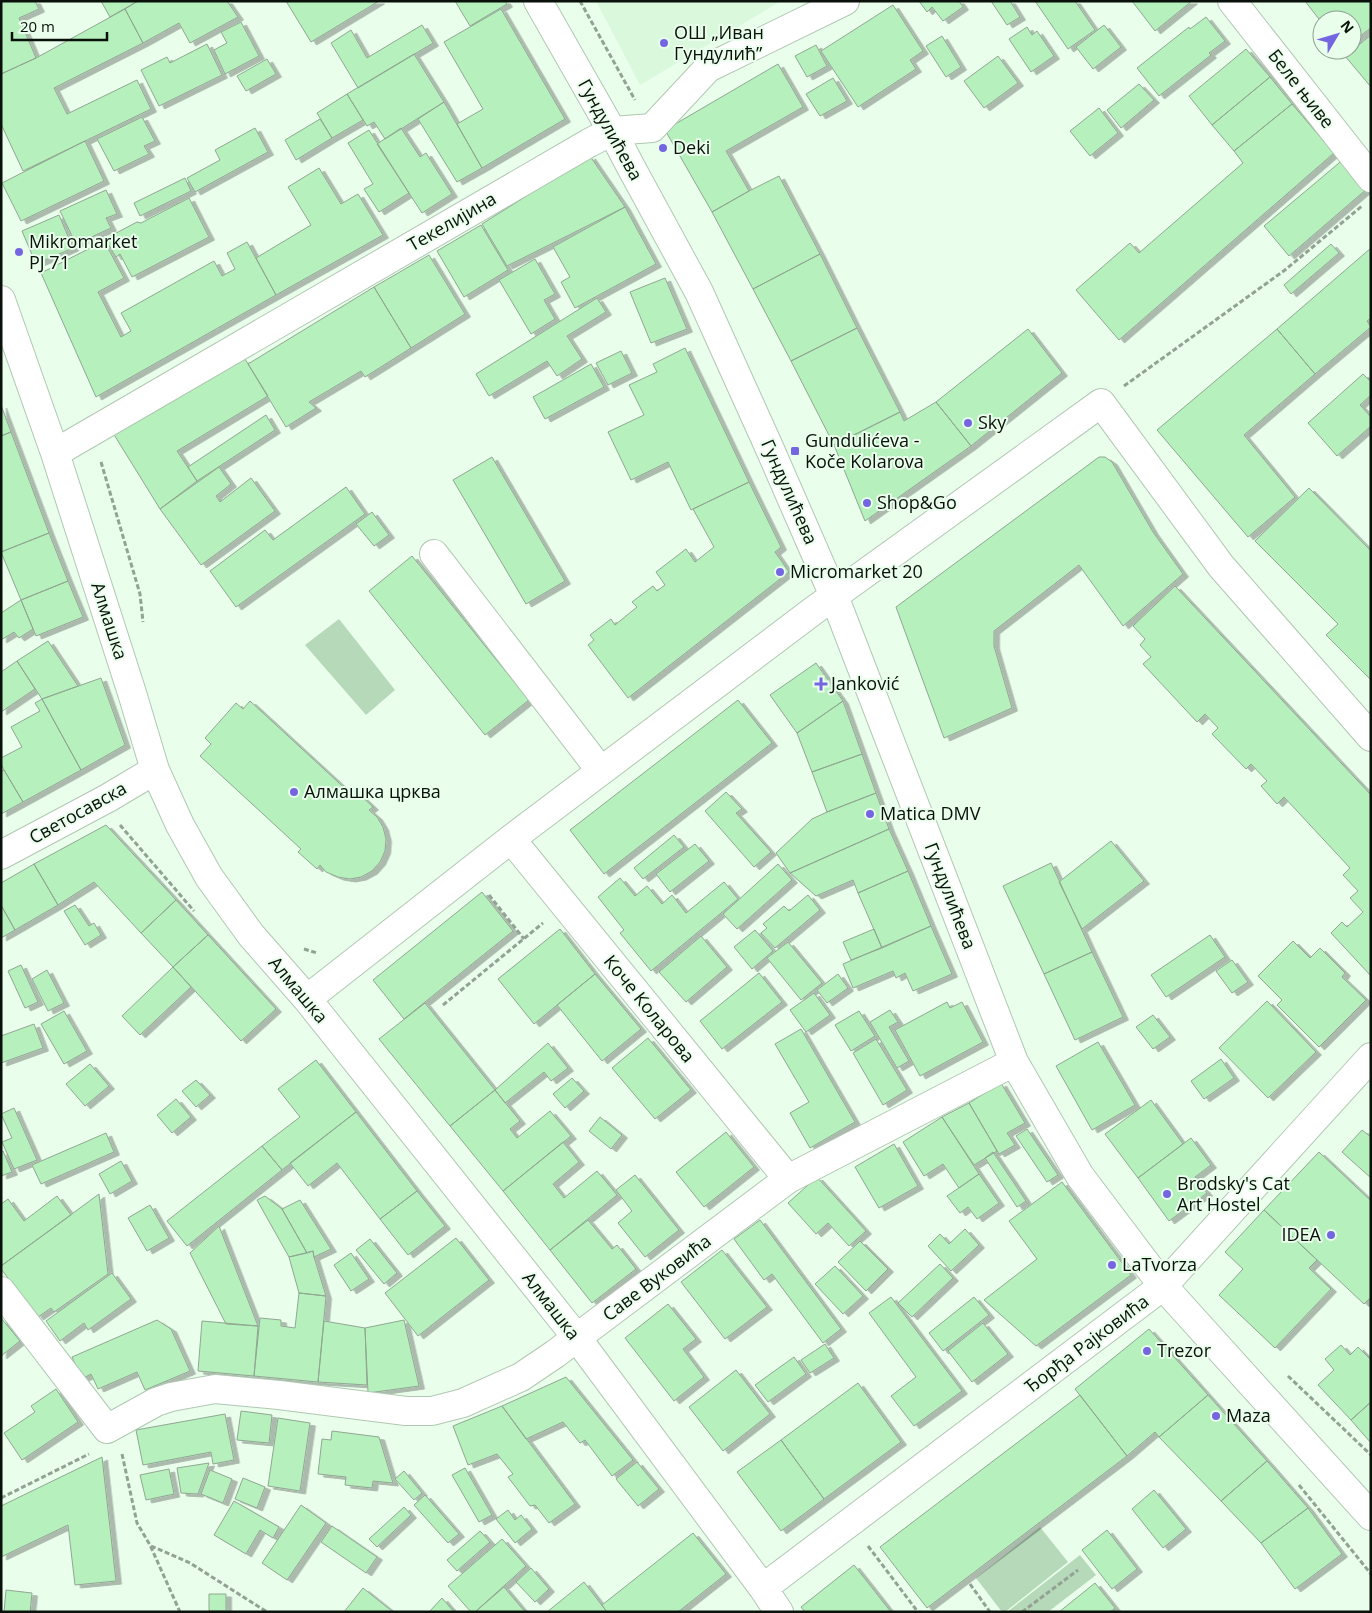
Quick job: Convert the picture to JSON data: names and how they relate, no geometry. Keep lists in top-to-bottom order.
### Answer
{
  "streets": {
    "street": [
      "Беле њиве",
      "Гундулићева",
      "Текелијина",
      "Алмашка",
      "Светосавска",
      "Коче Коларова",
      "Саве Вуковића",
      "Ђорђа Рајковића"
    ]
  },
  "crossings": [
    ["Гундулићева", "Текелијина"],
    ["Гундулићева", "Саве Вуковића"],
    ["Гундулићева", "Ђорђа Рајковића"],
    ["Текелијина", "Алмашка"],
    ["Алмашка", "Светосавска"],
    ["Алмашка", "Саве Вуковића"],
    ["Алмашка", "Ђорђа Рајковића"],
    ["Коче Коларова", "Саве Вуковића"]
  ],
  "places": {
    "other": [
      "ОШ „Иван Гундулић”",
      "Deki",
      "Mikromarket PJ 71",
      "Sky",
      "Shop&Go",
      "Micromarket 20",
      "Алмашка црква",
      "Matica DMV",
      "Brodsky's Cat Art Hostel",
      "IDEA",
      "LaTvorza",
      "Trezor",
      "Maza"
    ],
    "transit": ["Gundulićeva - Koče Kolarova"],
    "health": ["Janković"]
  },
  "scale_bar": "20 m",
  "north": "top right"
}
